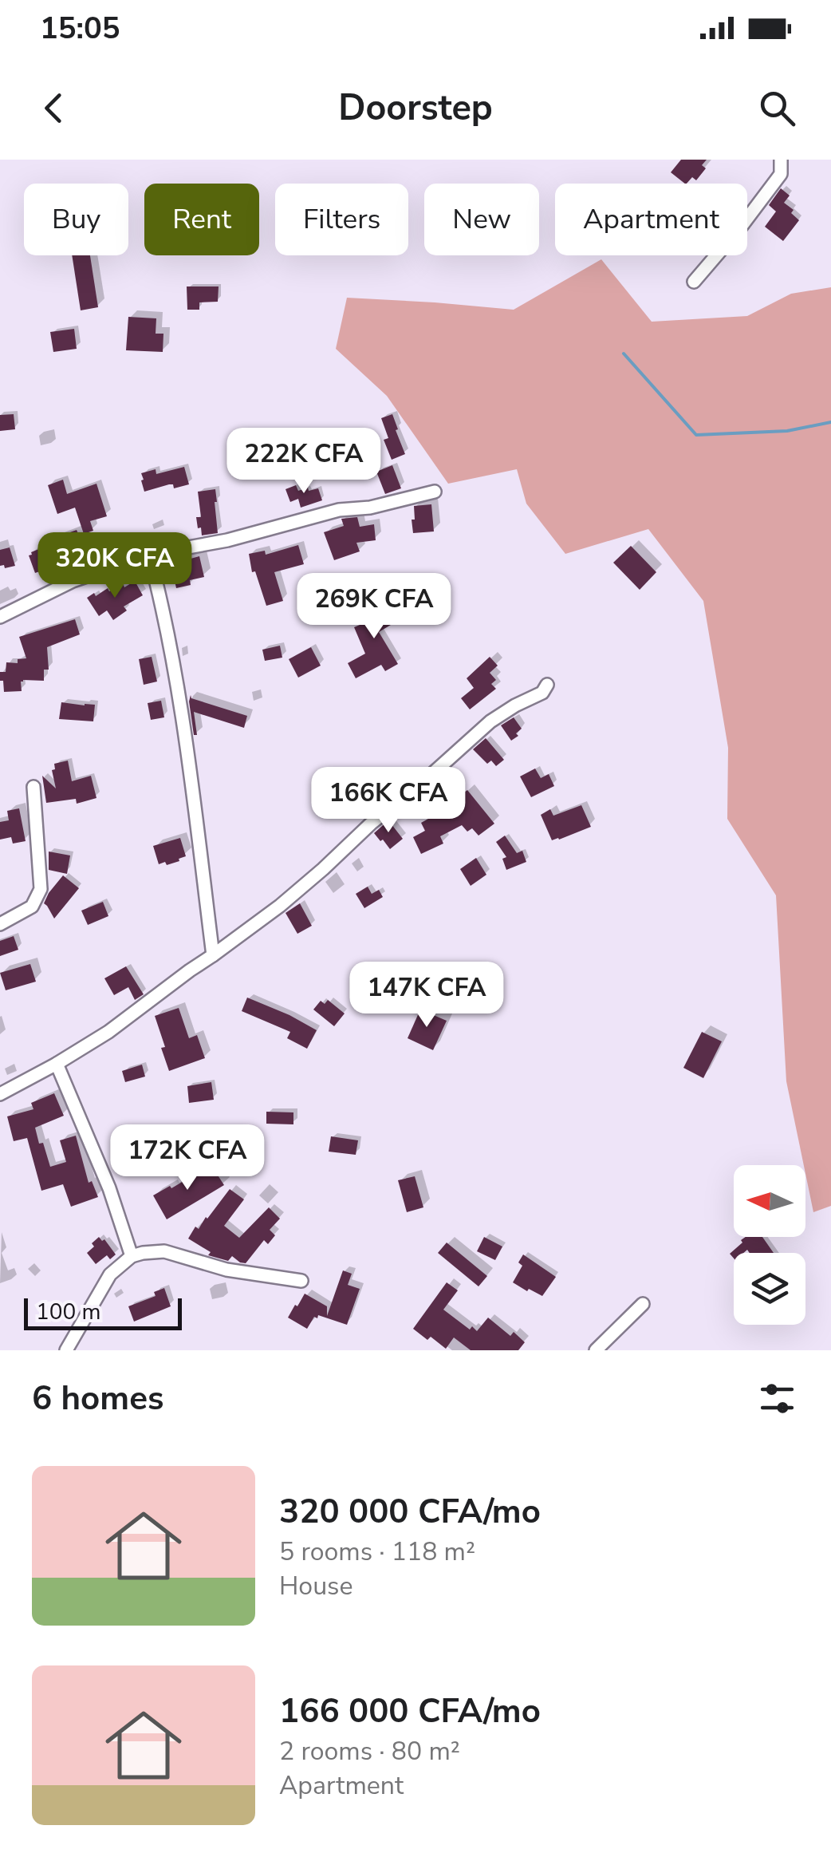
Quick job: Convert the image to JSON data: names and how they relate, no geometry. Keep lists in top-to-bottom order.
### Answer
{
  "scale_bar": "100 m",
  "north": "left",
  "page": {
    "status": "15:05",
    "header": "Doorstep",
    "chip": [
      "Buy",
      "Rent",
      "Filters",
      "New",
      "Apartment"
    ],
    "price": [
      "222K CFA",
      "320K CFA",
      "269K CFA",
      "166K CFA",
      "147K CFA",
      "172K CFA"
    ],
    "scale": "100 m",
    "heading": "6 homes",
    "list": [
      {
        "name": "320 000 CFA/mo",
        "note": "5 rooms · 118 m² · House"
      },
      {
        "name": "166 000 CFA/mo",
        "note": "2 rooms · 80 m² · Apartment"
      }
    ]
  }
}
